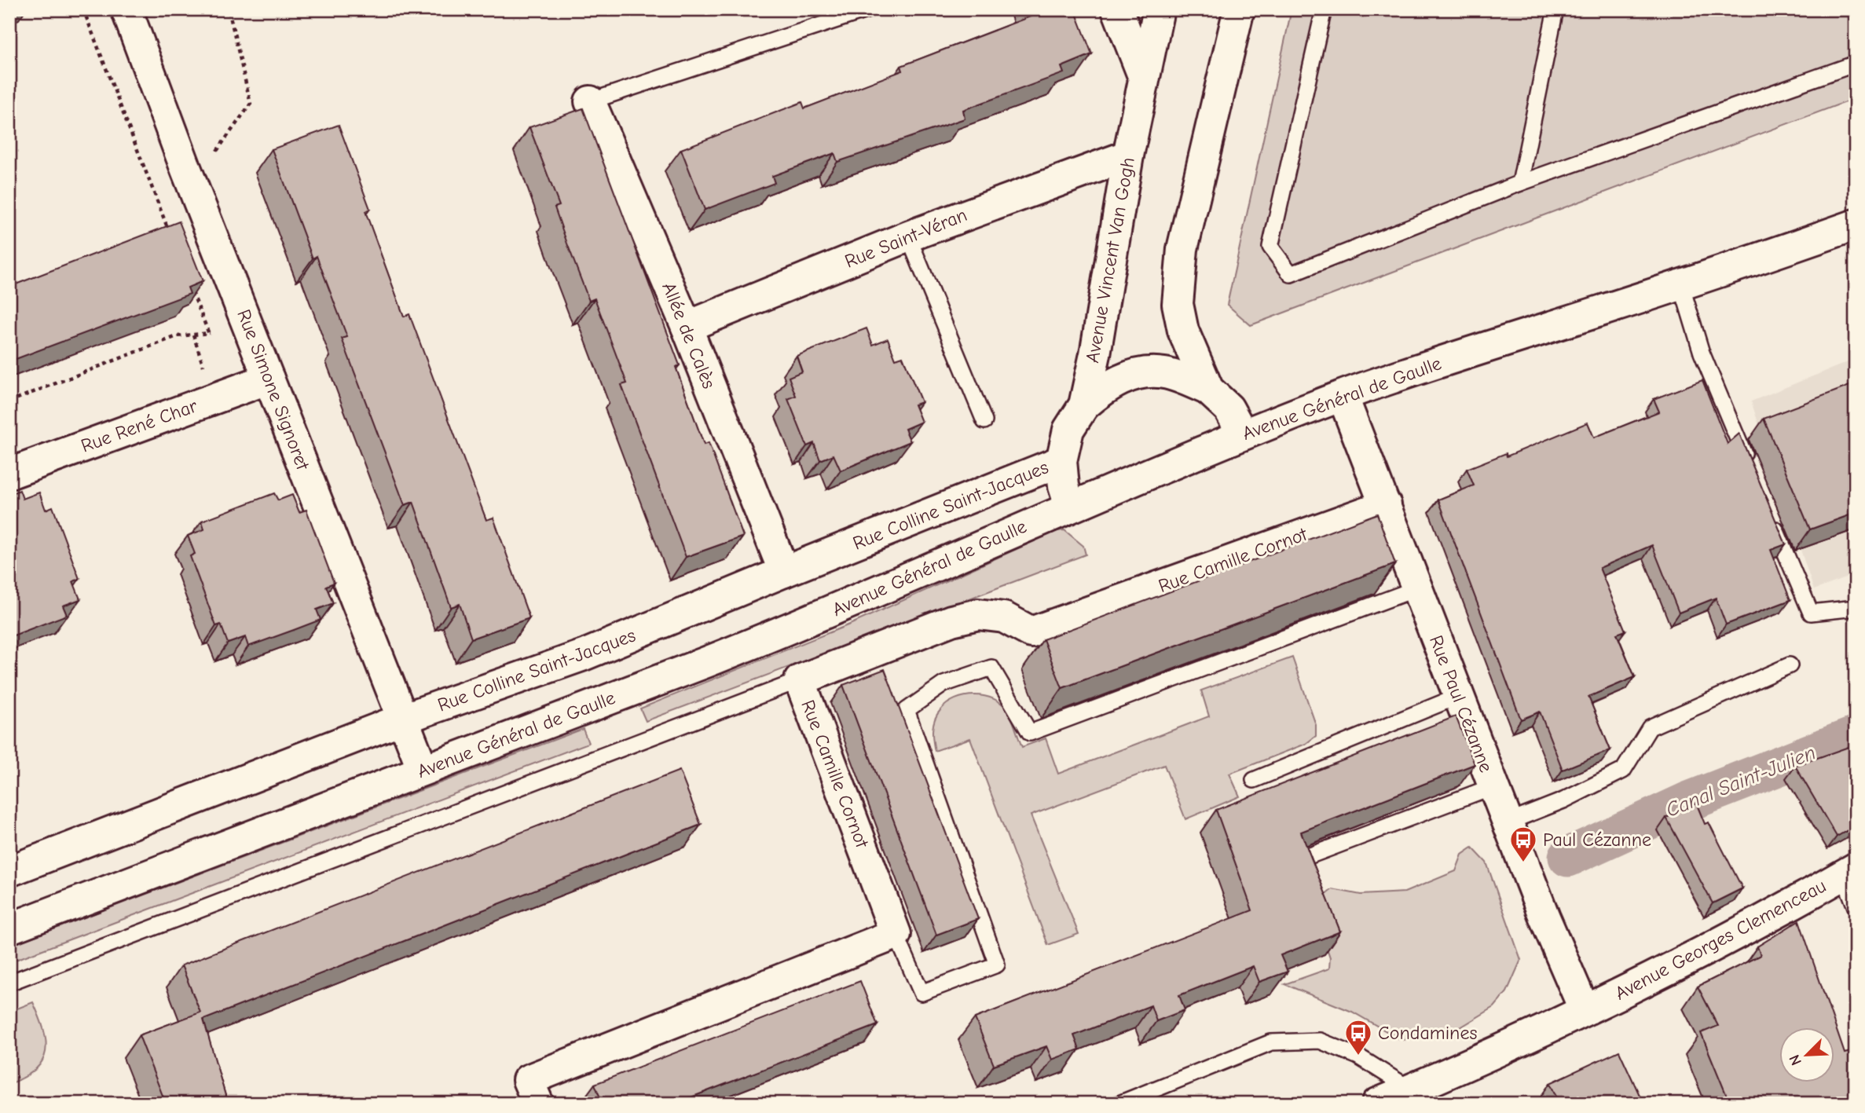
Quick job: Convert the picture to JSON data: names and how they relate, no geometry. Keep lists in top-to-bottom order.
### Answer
{
  "streets": {
    "street": [
      "Rue Saint-Véran",
      "Avenue Vincent Van Gogh",
      "Allée de Calès",
      "Rue Simone Signoret",
      "Avenue Général de Gaulle",
      "Rue René Char",
      "Rue Colline Saint-Jacques",
      "Rue Camille Cornot",
      "Rue Paul Cézanne",
      "Avenue Georges Clemenceau"
    ]
  },
  "crossings": [
    ["Rue Saint-Véran", "Avenue Vincent Van Gogh"],
    ["Rue Saint-Véran", "Allée de Calès"],
    ["Avenue Vincent Van Gogh", "Avenue Général de Gaulle"],
    ["Avenue Vincent Van Gogh", "Rue Colline Saint-Jacques"],
    ["Allée de Calès", "Rue Colline Saint-Jacques"],
    ["Rue Simone Signoret", "Avenue Général de Gaulle"],
    ["Rue Simone Signoret", "Rue René Char"],
    ["Rue Simone Signoret", "Rue Colline Saint-Jacques"],
    ["Avenue Général de Gaulle", "Rue Paul Cézanne"],
    ["Rue Camille Cornot", "Rue Paul Cézanne"],
    ["Rue Paul Cézanne", "Avenue Georges Clemenceau"]
  ],
  "water": ["Canal Saint-Julien"],
  "places": {
    "bus stop": ["Paul Cézanne", "Condamines"]
  },
  "north": "bottom left"
}
